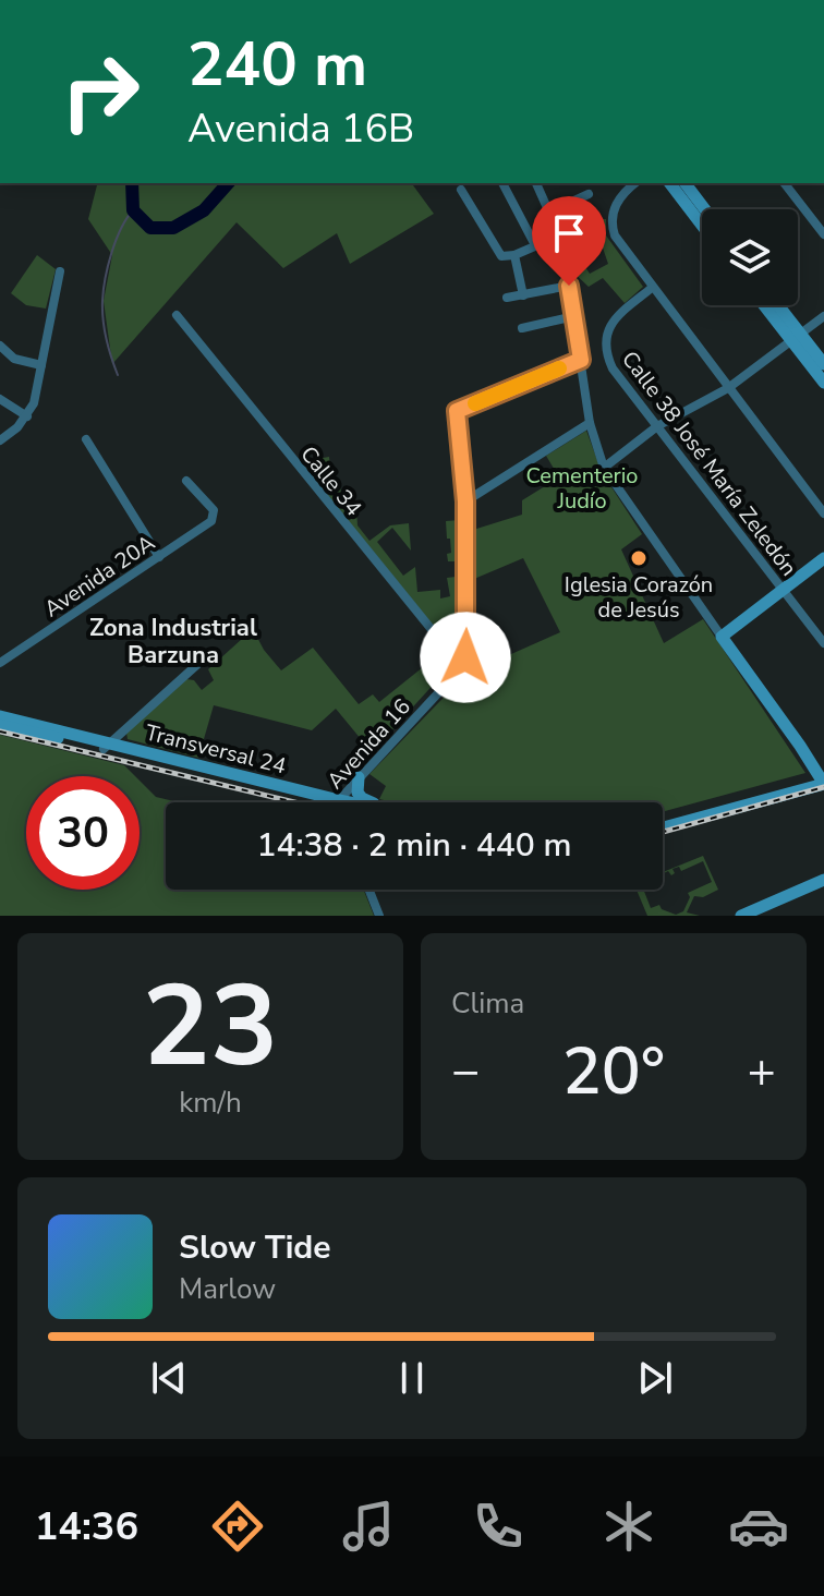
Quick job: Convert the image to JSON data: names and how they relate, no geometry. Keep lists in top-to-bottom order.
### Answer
{
  "streets": {
    "main road": ["Transversal 24"],
    "street": [
      "Calle 38 José María Zeledón",
      "Calle 34",
      "Avenida 20A",
      "Avenida 16"
    ]
  },
  "crossings": [
    ["Calle 34", "Avenida 16"]
  ],
  "districts": ["Zona Industrial Barzuna"],
  "parks": ["Cementerio Judío"],
  "places": ["Iglesia Corazón de Jesús"],
  "page": {
    "turn": ["240 m", "Avenida 16B"],
    "limit": "30",
    "trip": "14:38 · 2 min · 440 m",
    "tile": [
      ["23", "km/h"],
      "Clima"
    ],
    "heat": ["−", "20°", "+"],
    "song": ["Slow Tide", "Marlow"],
    "tabs": "14:36"
  }
}
